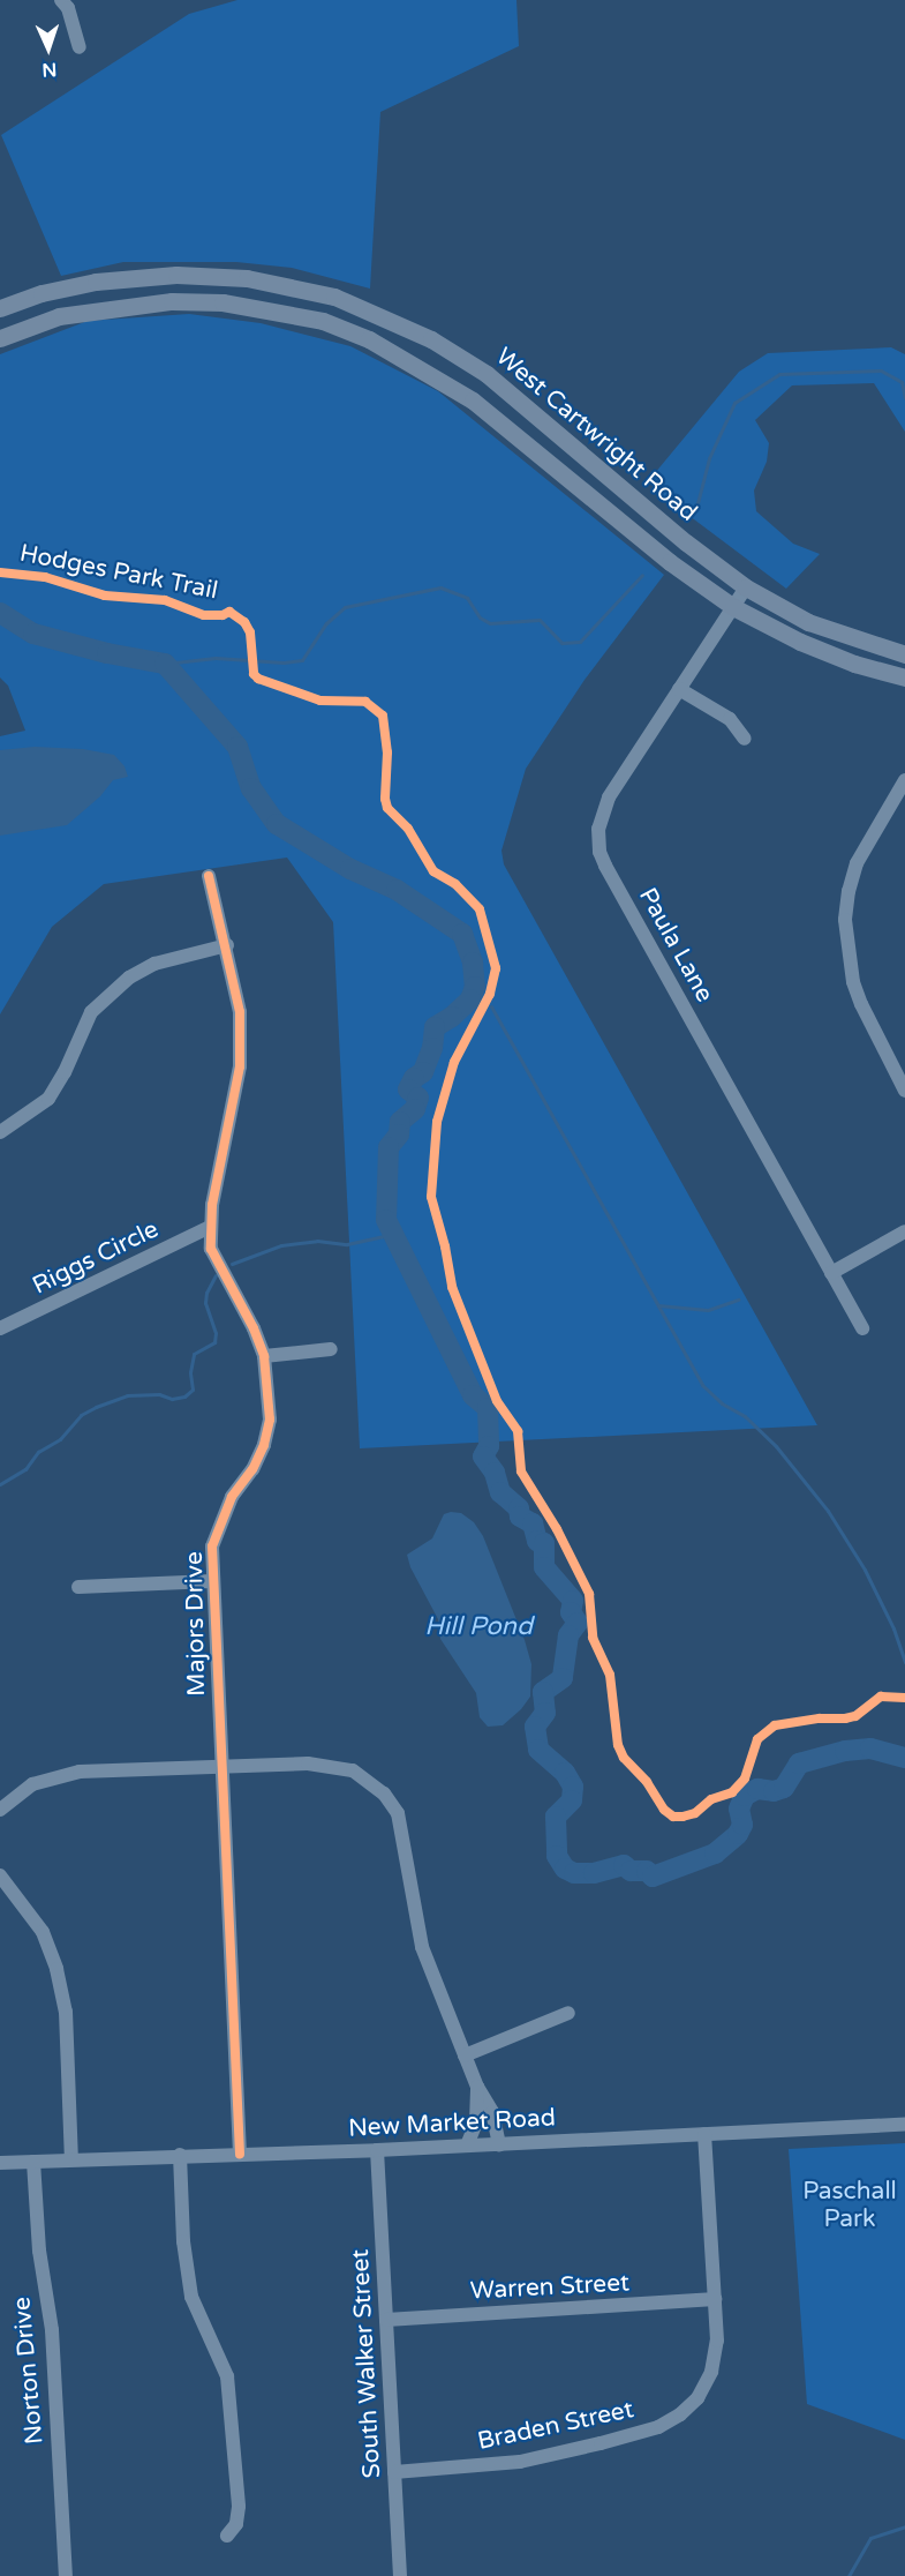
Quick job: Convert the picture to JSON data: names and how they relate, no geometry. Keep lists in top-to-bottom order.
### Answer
{
  "streets": {
    "main road": ["West Cartwright Road"],
    "street": [
      "Paula Lane",
      "Riggs Circle",
      "Majors Drive",
      "New Market Road",
      "Warren Street",
      "South Walker Street",
      "Norton Drive",
      "Braden Street"
    ],
    "cycle path": ["Hodges Park Trail"]
  },
  "crossings": [
    ["West Cartwright Road", "Paula Lane"],
    ["Riggs Circle", "Majors Drive"],
    ["Majors Drive", "New Market Road"],
    ["New Market Road", "South Walker Street"],
    ["New Market Road", "Norton Drive"],
    ["New Market Road", "Braden Street"],
    ["Warren Street", "South Walker Street"],
    ["Warren Street", "Braden Street"],
    ["South Walker Street", "Braden Street"]
  ],
  "water": ["Hill Pond"],
  "parks": ["Paschall Park"],
  "north": "bottom"
}
